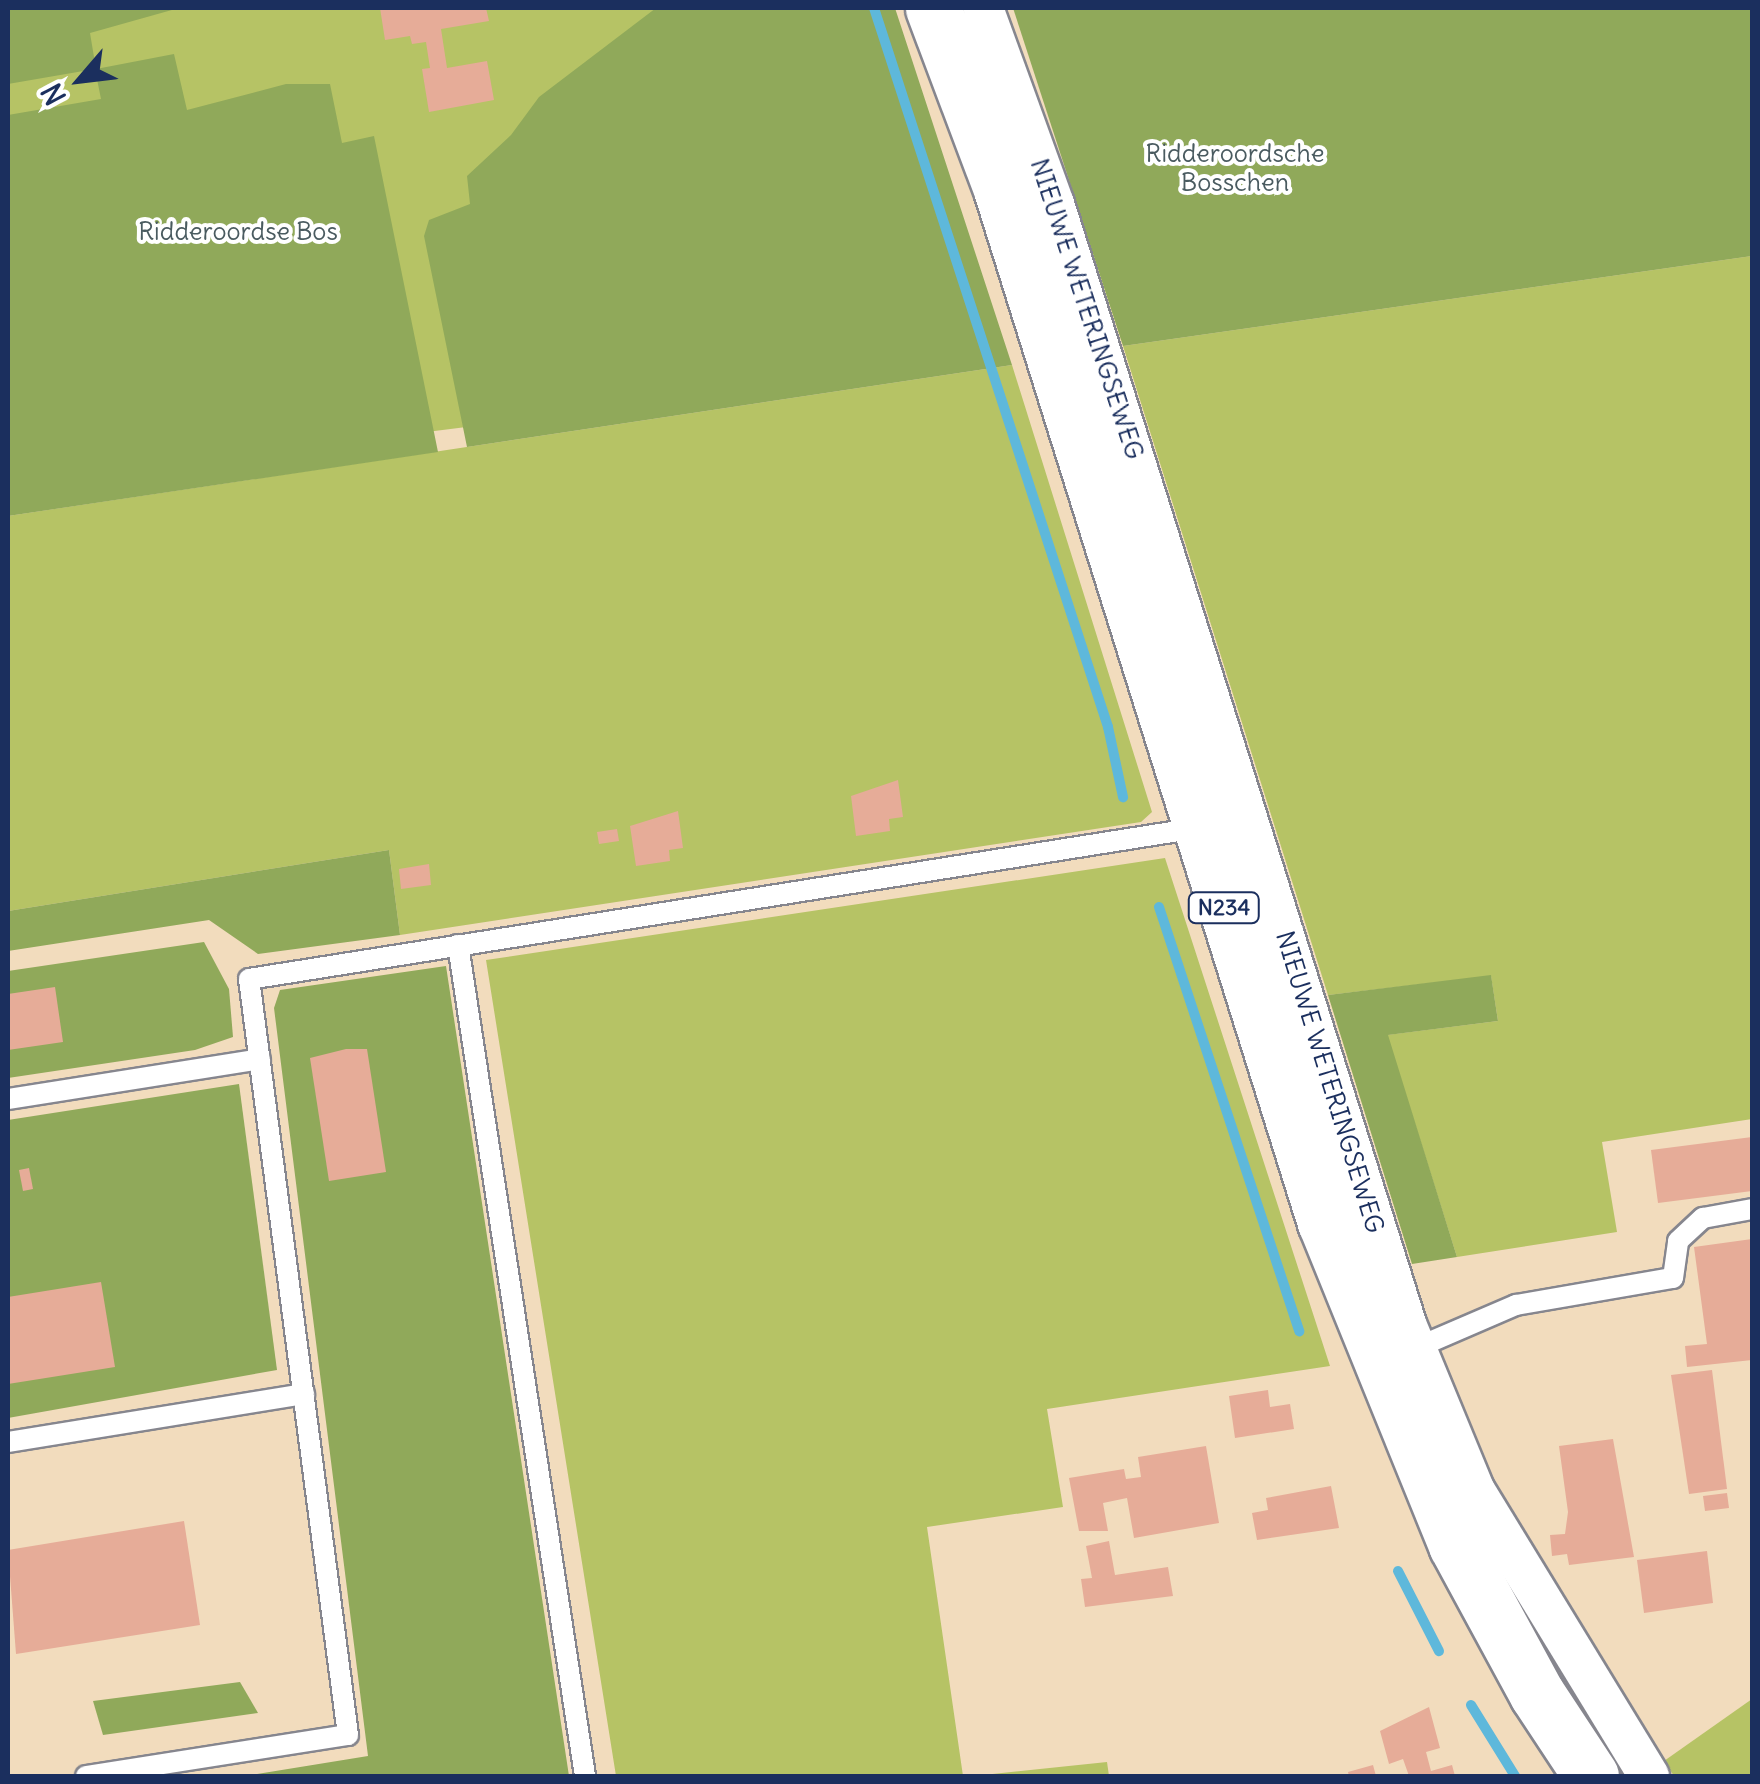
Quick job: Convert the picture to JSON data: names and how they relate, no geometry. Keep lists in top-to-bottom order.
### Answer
{
  "streets": {
    "main road": ["NIEUWE WETERINGSEWEG", "N234"]
  },
  "parks": ["Ridderoordsche Bosschen", "Ridderoordse Bos"],
  "north": "bottom left"
}
